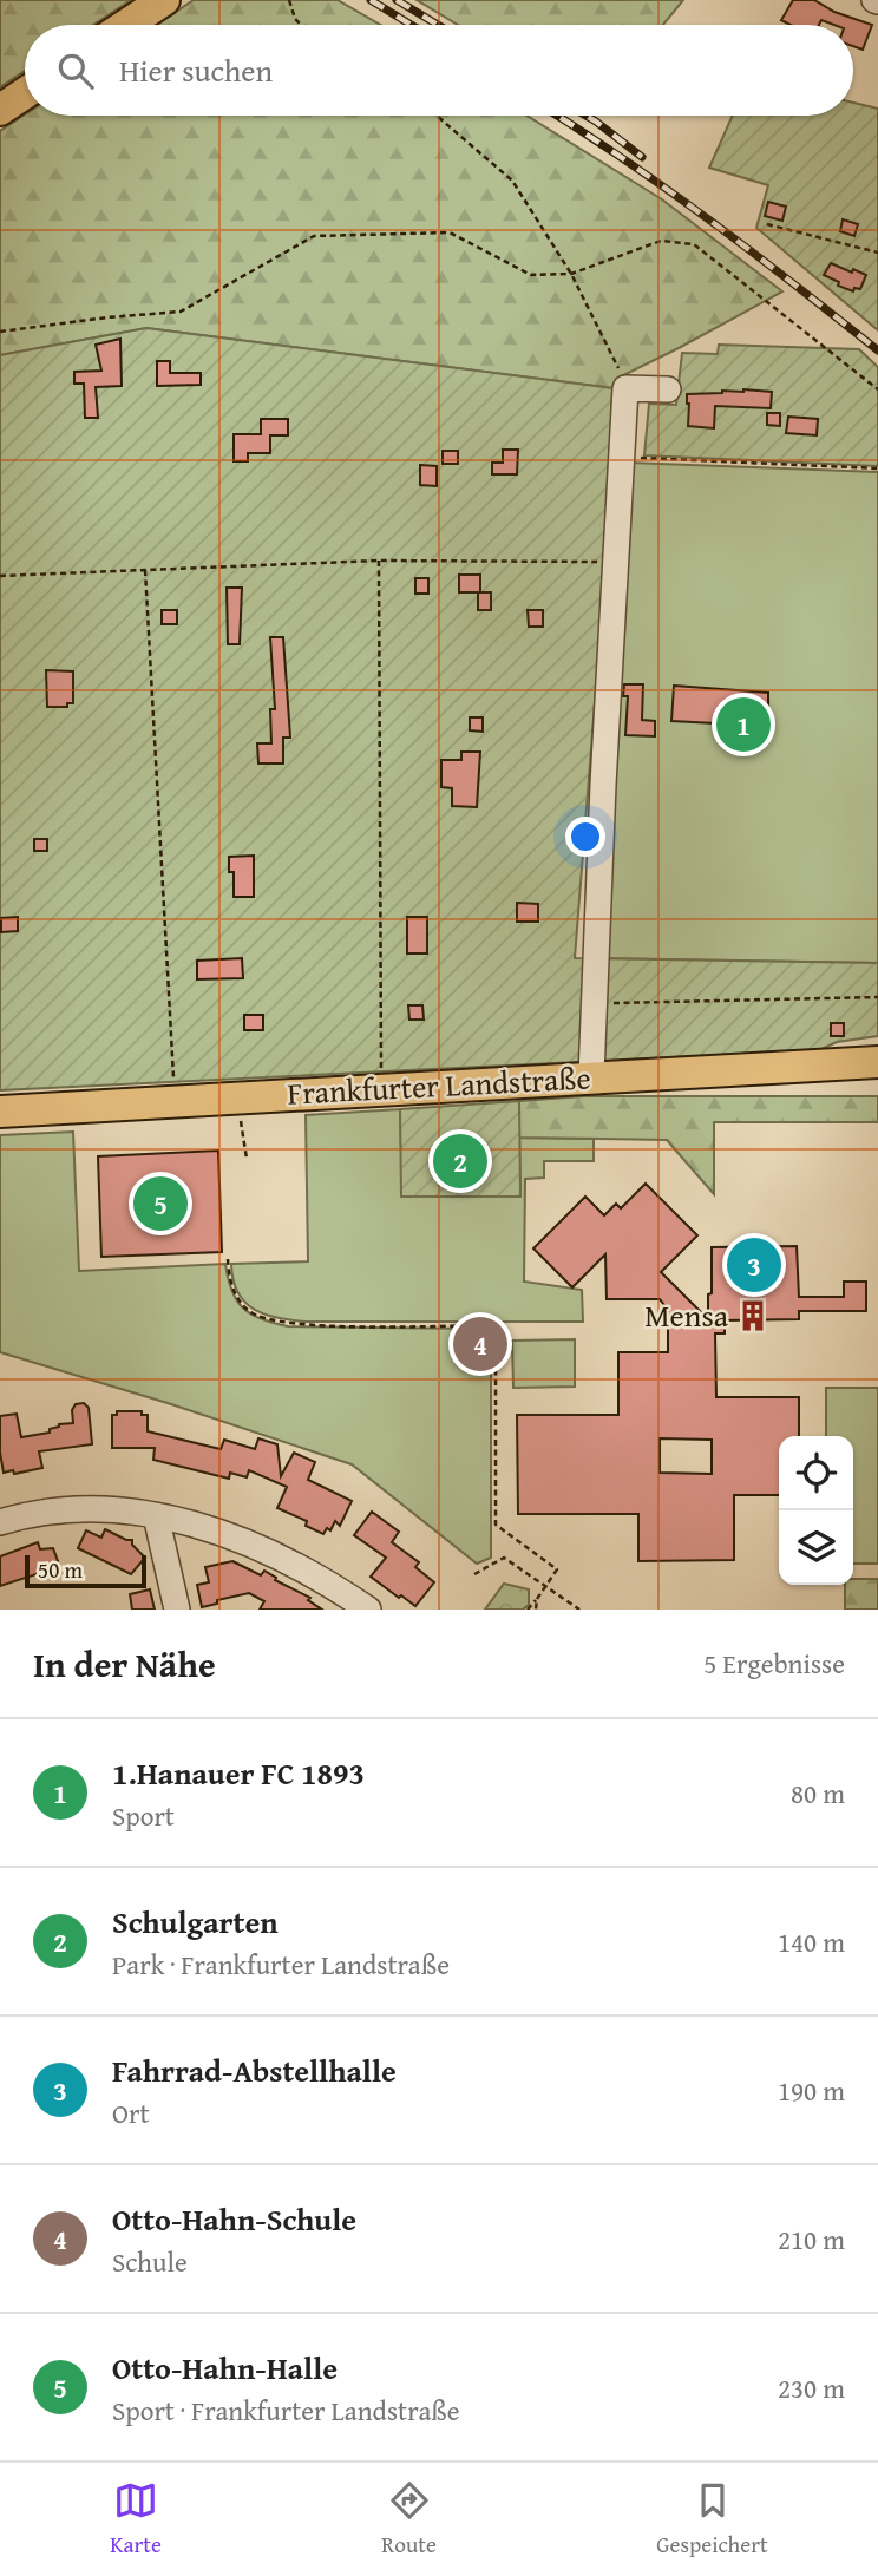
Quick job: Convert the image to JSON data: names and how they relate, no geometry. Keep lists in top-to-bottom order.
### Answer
{
  "streets": {
    "main road": ["Frankfurter Landstraße"]
  },
  "places": {
    "building": ["Mensa"]
  },
  "scale_bar": "50 m",
  "page": {
    "search": "Hier suchen",
    "pins": [
      "1",
      "2",
      "5",
      "3",
      "4"
    ],
    "scale": "50 m",
    "heading": ["In der Nähe", "5 Ergebnisse"],
    "list": [
      {
        "mark": "1",
        "name": "1.Hanauer FC 1893",
        "note": "Sport",
        "value": "80 m"
      },
      {
        "mark": "2",
        "name": "Schulgarten",
        "note": "Park · Frankfurter Landstraße",
        "value": "140 m"
      },
      {
        "mark": "3",
        "name": "Fahrrad-Abstellhalle",
        "note": "Ort",
        "value": "190 m"
      },
      {
        "mark": "4",
        "name": "Otto-Hahn-Schule",
        "note": "Schule",
        "value": "210 m"
      },
      {
        "mark": "5",
        "name": "Otto-Hahn-Halle",
        "note": "Sport · Frankfurter Landstraße",
        "value": "230 m"
      }
    ],
    "nav": ["Karte", "Route", "Gespeichert"]
  }
}
